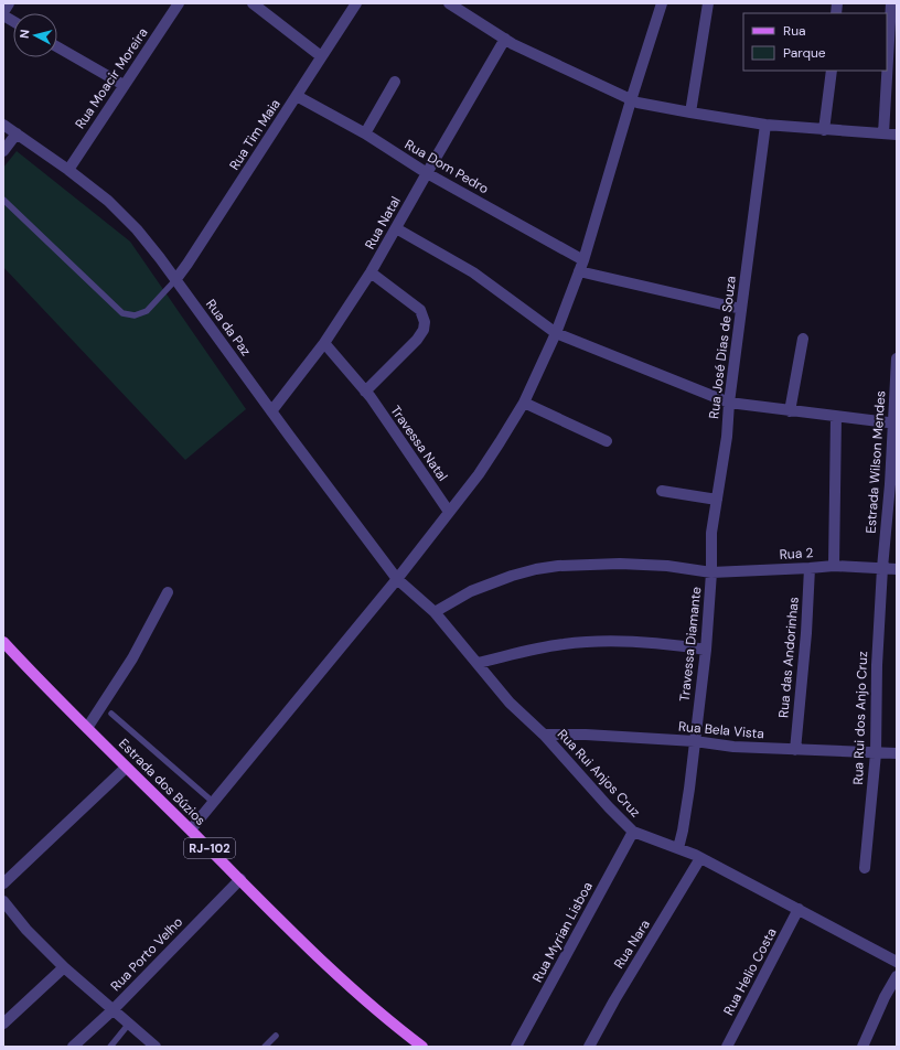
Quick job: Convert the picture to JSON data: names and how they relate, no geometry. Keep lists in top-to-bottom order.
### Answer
{
  "streets": {
    "main road": ["Estrada dos Búzios", "RJ-102"],
    "street": [
      "Rua Moacir Moreira",
      "Rua Tim Maia",
      "Rua Dom Pedro",
      "Rua Natal",
      "Rua da Paz",
      "Rua José Dias de Souza",
      "Travessa Natal",
      "Estrada Wilson Mendes",
      "Rua 2",
      "Travessa Diamante",
      "Rua das Andorinhas",
      "Rua Rui dos Anjo Cruz",
      "Rua Bela Vista",
      "Rua Rui Anjos Cruz",
      "Rua Myrian Lisboa",
      "Rua Nara",
      "Rua Porto Velho",
      "Rua Helio Costa"
    ]
  },
  "crossings": [
    ["Rua Moacir Moreira", "Rua da Paz"],
    ["Rua Tim Maia", "Rua Dom Pedro"],
    ["Rua Tim Maia", "Rua da Paz"],
    ["Rua Dom Pedro", "Rua Natal"],
    ["Rua Natal", "Rua da Paz"],
    ["Rua Natal", "Travessa Natal"],
    ["Rua da Paz", "Rua Rui Anjos Cruz"],
    ["Rua José Dias de Souza", "Rua 2"],
    ["Rua José Dias de Souza", "Travessa Diamante"],
    ["Estrada Wilson Mendes", "Rua 2"],
    ["Estrada Wilson Mendes", "Rua Rui dos Anjo Cruz"],
    ["Rua 2", "Travessa Diamante"],
    ["Rua 2", "Rua das Andorinhas"],
    ["Rua 2", "Rua Rui dos Anjo Cruz"],
    ["Rua 2", "Rua Rui Anjos Cruz"],
    ["Travessa Diamante", "Rua Bela Vista"],
    ["Travessa Diamante", "Rua Rui Anjos Cruz"],
    ["Rua das Andorinhas", "Rua Bela Vista"],
    ["Rua Rui dos Anjo Cruz", "Rua Bela Vista"],
    ["Rua Bela Vista", "Rua Rui Anjos Cruz"],
    ["Rua Rui Anjos Cruz", "Rua Myrian Lisboa"],
    ["Rua Rui Anjos Cruz", "Rua Nara"],
    ["Rua Rui Anjos Cruz", "Rua Helio Costa"],
    ["Estrada dos Búzios", "Rua Porto Velho"]
  ],
  "legend": ["Rua", "Parque"],
  "north": "left"
}
